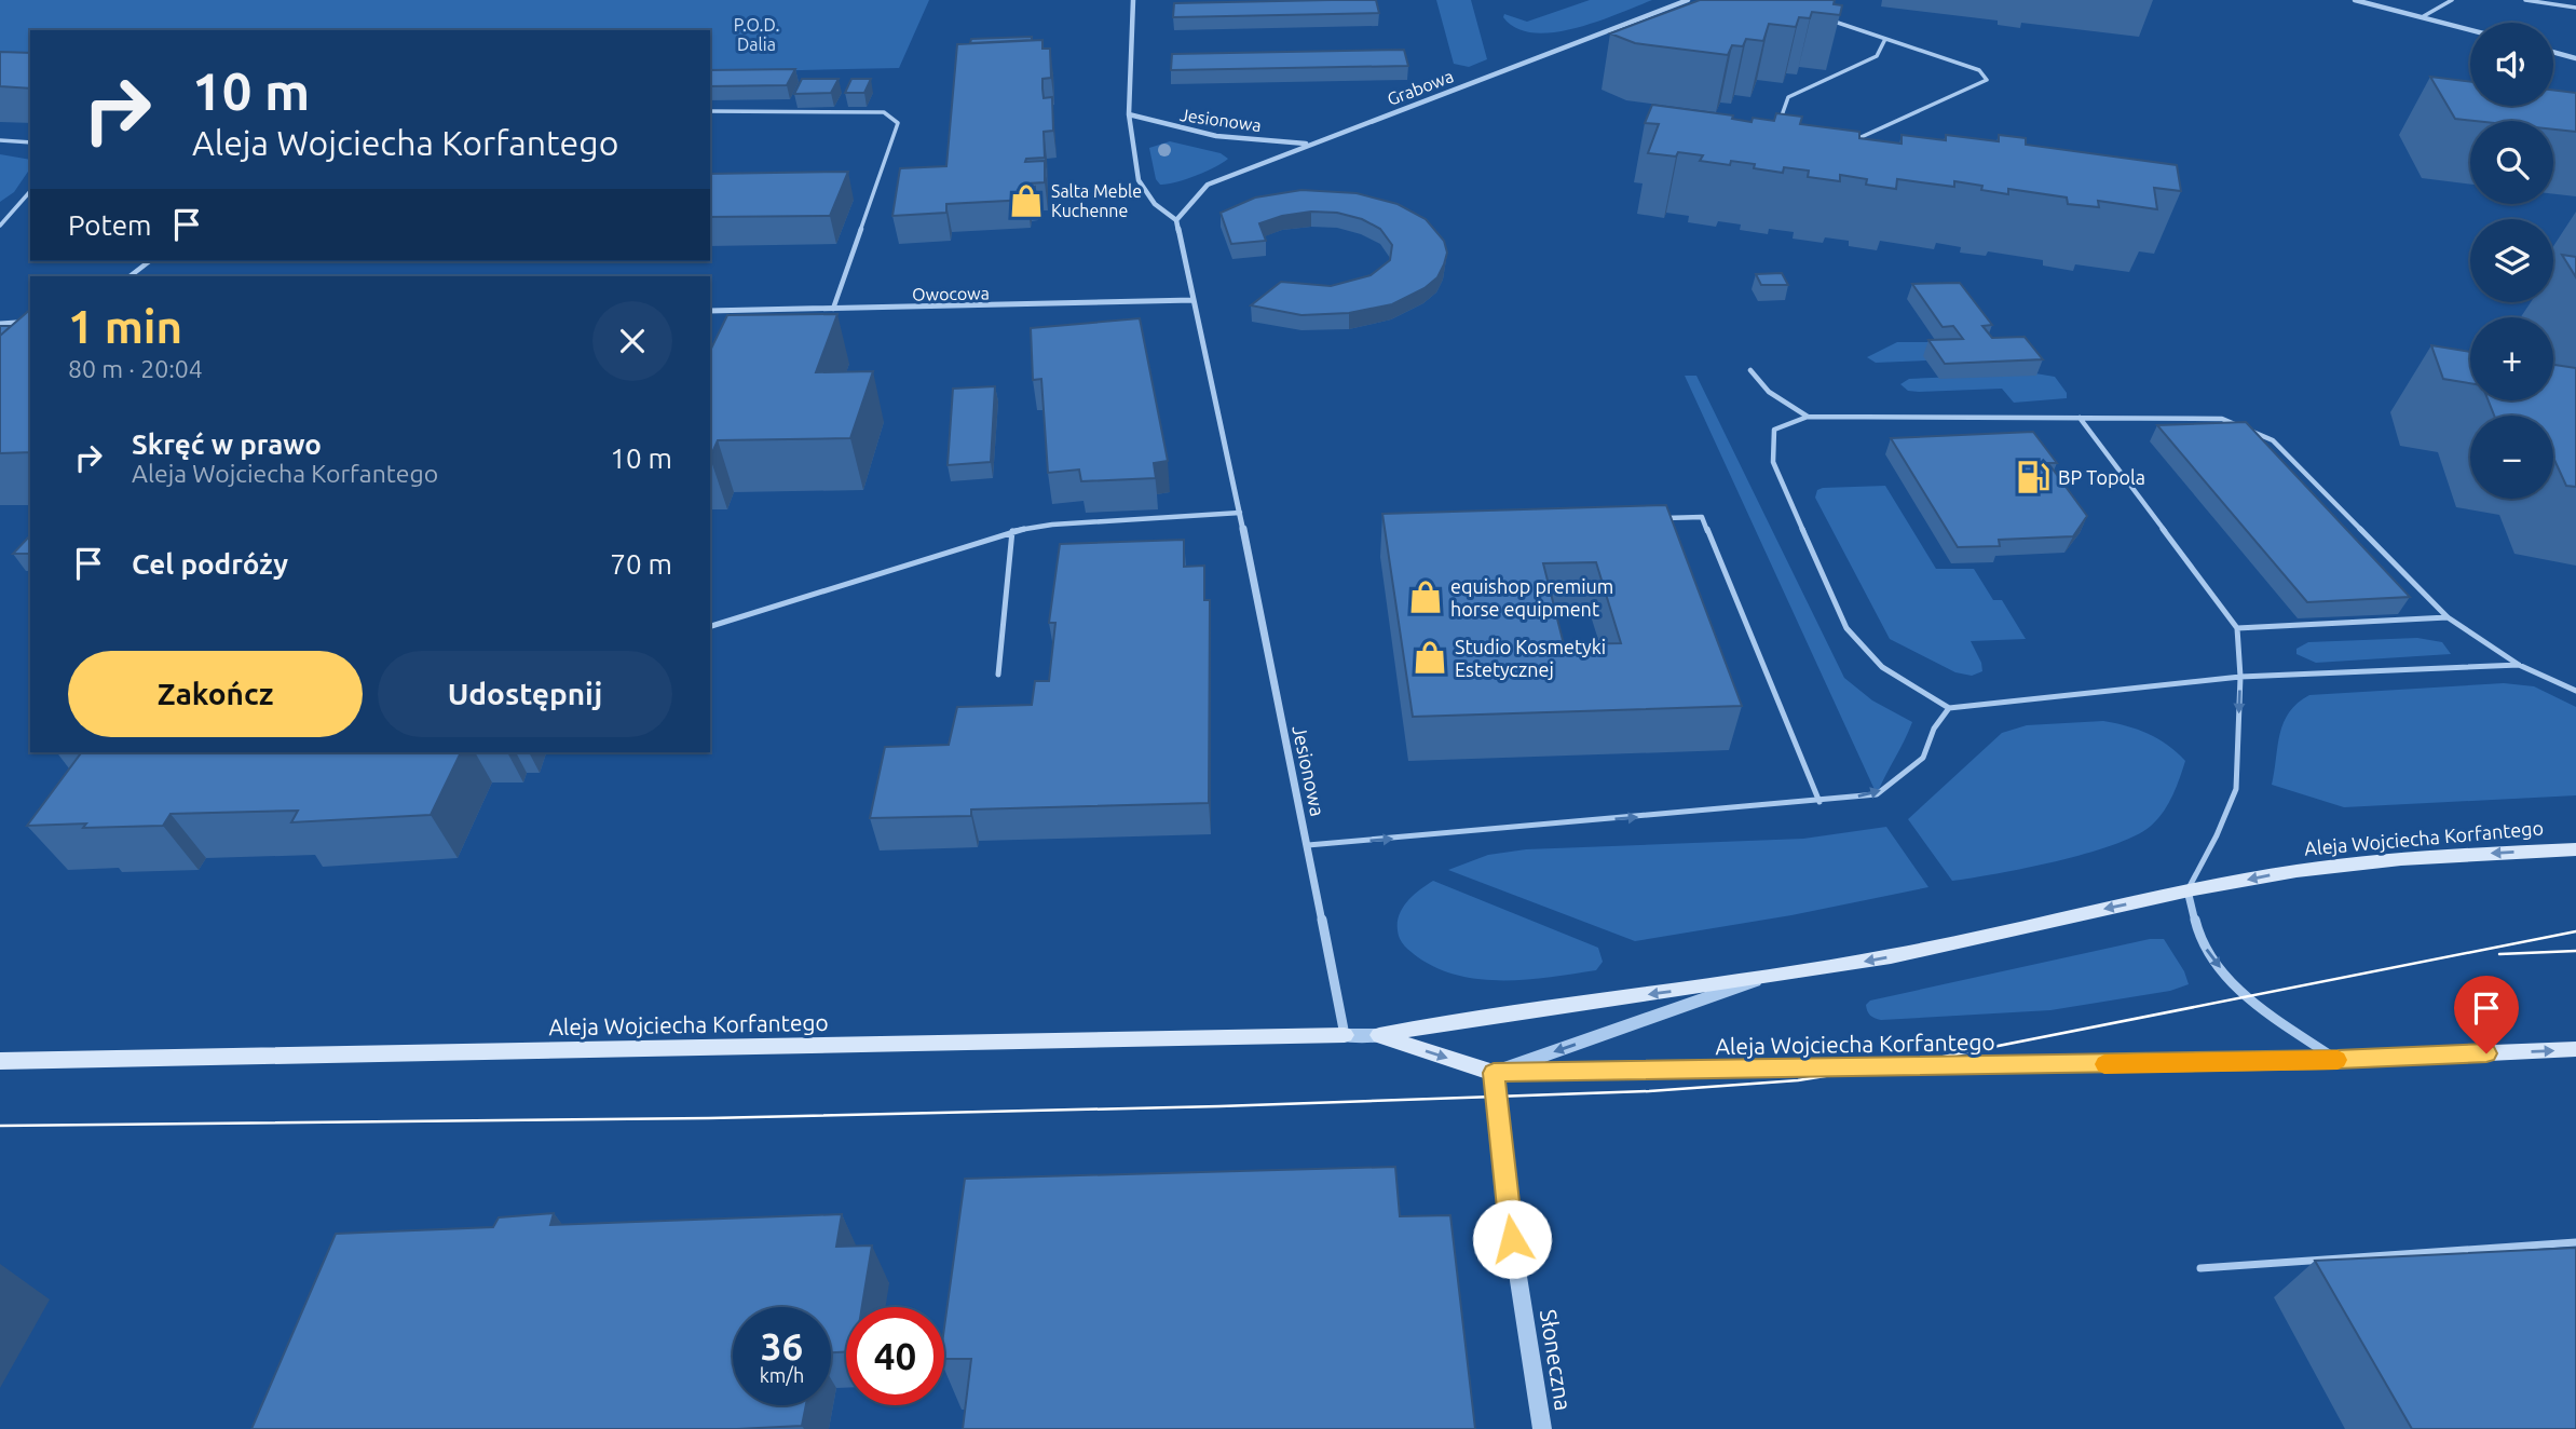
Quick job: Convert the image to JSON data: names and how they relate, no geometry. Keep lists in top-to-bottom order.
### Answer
{
  "streets": {
    "main road": ["Aleja Wojciecha Korfantego"],
    "street": [
      "Grabowa",
      "Jesionowa",
      "Owocowa",
      "Słoneczna"
    ]
  },
  "crossings": [
    ["Grabowa", "Jesionowa"],
    ["Jesionowa", "Owocowa"],
    ["Jesionowa", "Aleja Wojciecha Korfantego"],
    ["Aleja Wojciecha Korfantego", "Słoneczna"]
  ],
  "parks": ["P.O.D. Dalia"],
  "places": {
    "shop": ["Salta Meble Kuchenne", "equishop premium horse equipment", "Studio Kosmetyki Estetycznej"],
    "fuel station": ["BP Topola"]
  },
  "page": {
    "map_buttons": ["+", "−"],
    "turn": ["10 m", "Aleja Wojciecha Korfantego"],
    "then": "Potem",
    "heading": ["1 min", "80 m · 20:04"],
    "list": [
      {
        "name": "Skręć w prawo",
        "note": "Aleja Wojciecha Korfantego",
        "value": "10 m"
      },
      {
        "name": "Cel podróży",
        "value": "70 m"
      }
    ],
    "buttons": ["Zakończ", "Udostępnij"],
    "speed": "36 km/h",
    "limit": "40"
  }
}
